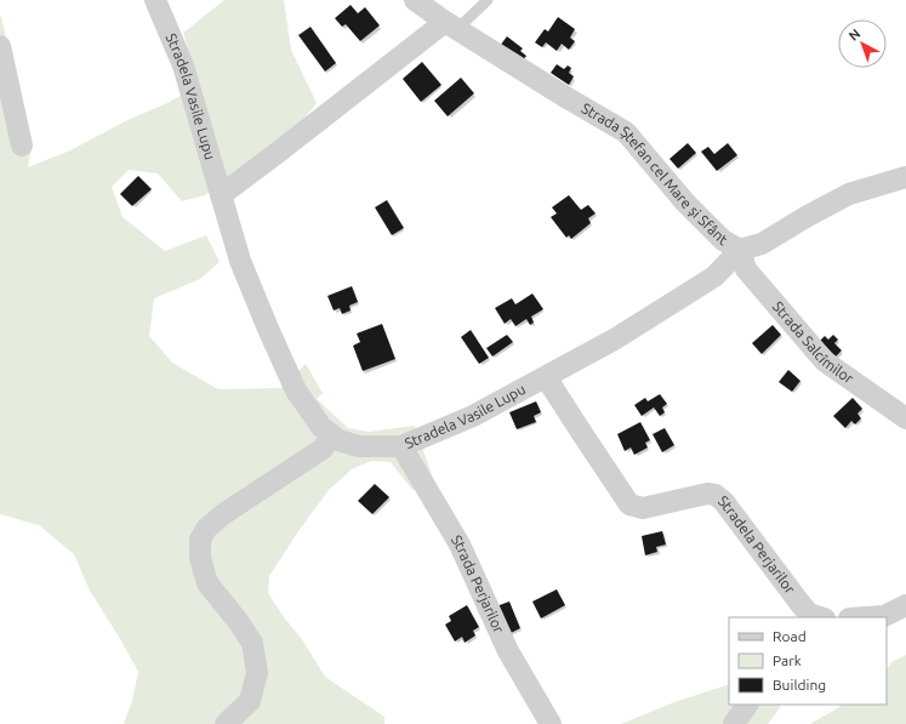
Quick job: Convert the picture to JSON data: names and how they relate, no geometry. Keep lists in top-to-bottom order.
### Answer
{
  "streets": {
    "street": [
      "Stradela Vasile Lupu",
      "Strada Ștefan cel Mare și Sfânt",
      "Strada Salcîmilor",
      "Stradela Perjarilor",
      "Strada Perjarilor"
    ]
  },
  "crossings": [
    ["Stradela Vasile Lupu", "Strada Ștefan cel Mare și Sfânt"],
    ["Stradela Vasile Lupu", "Strada Salcîmilor"],
    ["Stradela Vasile Lupu", "Stradela Perjarilor"],
    ["Stradela Vasile Lupu", "Strada Perjarilor"],
    ["Strada Ștefan cel Mare și Sfânt", "Strada Salcîmilor"]
  ],
  "legend": ["Road", "Park", "Building"],
  "north": "top left"
}
